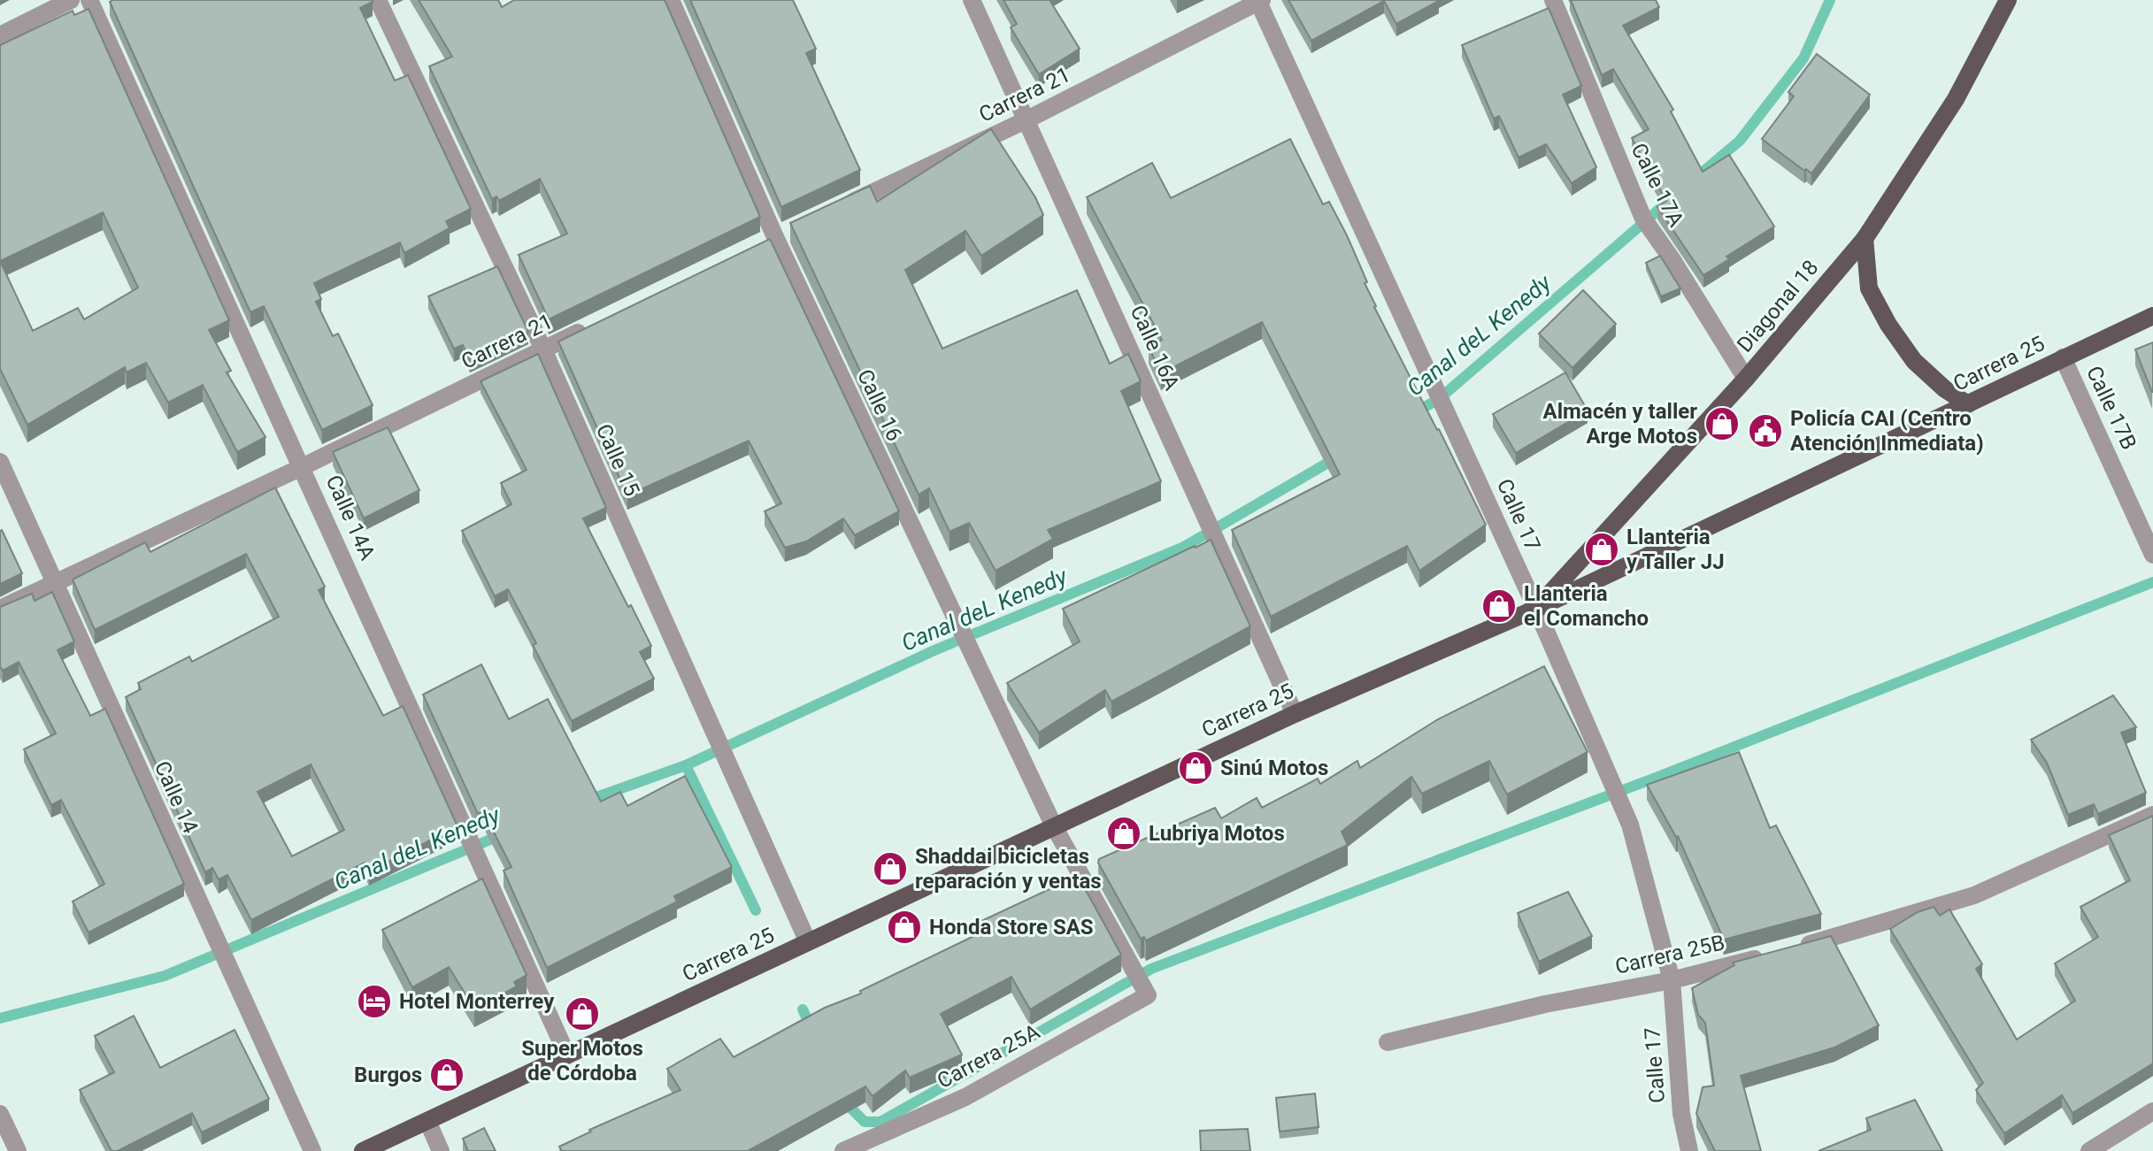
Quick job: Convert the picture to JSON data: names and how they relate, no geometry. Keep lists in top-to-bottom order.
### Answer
{
  "streets": {
    "main road": ["Diagonal 18", "Carrera 25"],
    "street": [
      "Carrera 21",
      "Calle 17A",
      "Calle 16A",
      "Calle 16",
      "Calle 17B",
      "Calle 15",
      "Calle 17",
      "Calle 14A",
      "Calle 14",
      "Carrera 25B",
      "Carrera 25A"
    ]
  },
  "crossings": [
    ["Carrera 21", "Calle 16A"],
    ["Carrera 21", "Calle 15"],
    ["Carrera 21", "Calle 17"],
    ["Carrera 21", "Calle 14A"],
    ["Carrera 21", "Calle 14"],
    ["Calle 17A", "Diagonal 18"],
    ["Diagonal 18", "Carrera 25"],
    ["Diagonal 18", "Calle 17"],
    ["Calle 16A", "Carrera 25"],
    ["Carrera 25", "Calle 16"],
    ["Carrera 25", "Calle 17B"],
    ["Carrera 25", "Calle 15"],
    ["Carrera 25", "Calle 17"],
    ["Carrera 25", "Calle 14A"],
    ["Calle 16", "Carrera 25A"],
    ["Calle 17", "Carrera 25B"]
  ],
  "water": ["Canal deL Kenedy"],
  "places": {
    "shop": [
      "Almacén y taller Arge Motos",
      "Llanteria y Taller JJ",
      "Llanteria el Comancho",
      "Sinú Motos",
      "Lubriya Motos",
      "Shaddai bicicletas reparación y ventas",
      "Honda Store SAS",
      "Super Motos de Córdoba",
      "Burgos"
    ],
    "public building": ["Policía CAI (Centro Atención Inmediata)"],
    "hotel": ["Hotel Monterrey"]
  }
}
